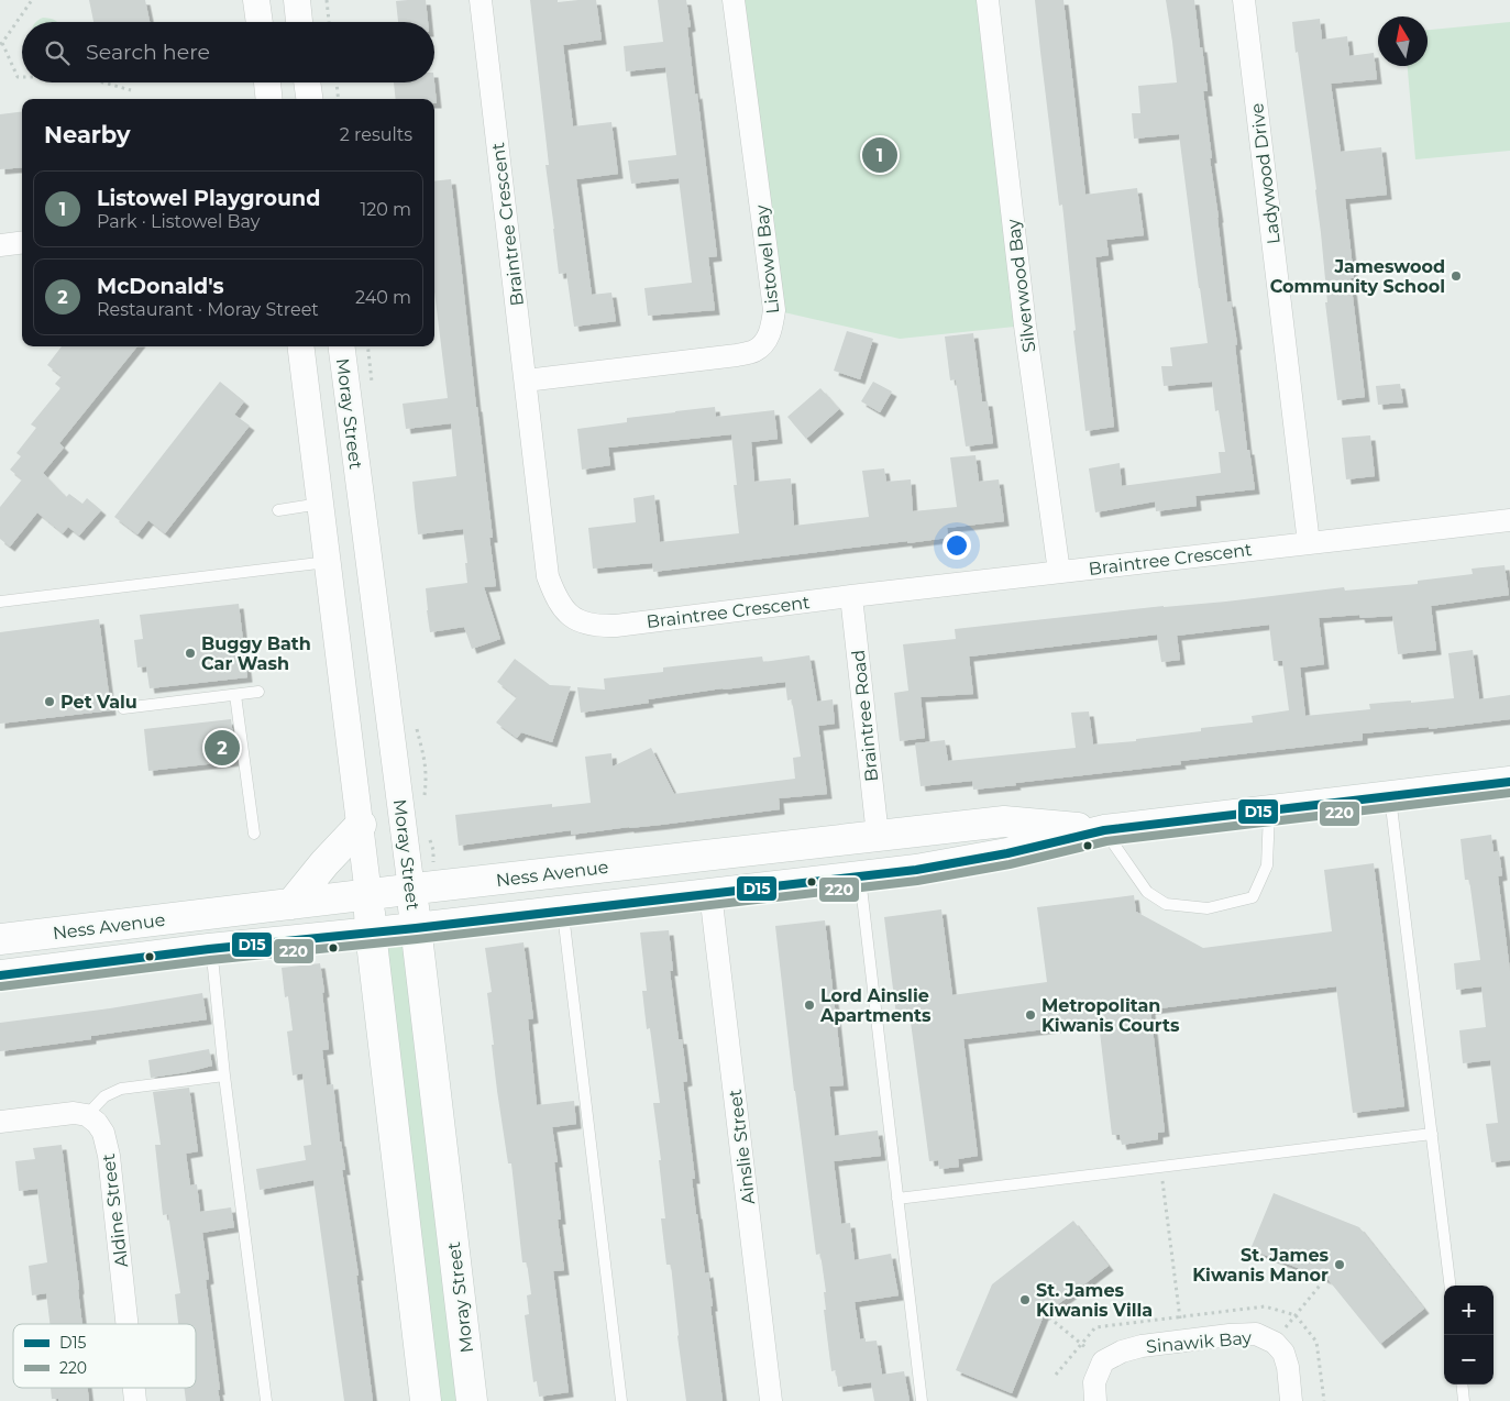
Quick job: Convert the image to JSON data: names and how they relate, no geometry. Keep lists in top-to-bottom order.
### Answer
{
  "streets": {
    "main road": ["Moray Street", "Ness Avenue"],
    "street": [
      "Ladywood Drive",
      "Braintree Crescent",
      "Listowel Bay",
      "Silverwood Bay",
      "Braintree Road",
      "Ainslie Street",
      "Aldine Street",
      "Sinawik Bay"
    ]
  },
  "crossings": [
    ["Ladywood Drive", "Braintree Crescent"],
    ["Braintree Crescent", "Listowel Bay"],
    ["Braintree Crescent", "Silverwood Bay"],
    ["Braintree Crescent", "Braintree Road"],
    ["Moray Street", "Ness Avenue"],
    ["Braintree Road", "Ness Avenue"],
    ["Ness Avenue", "Ainslie Street"]
  ],
  "places": [
    "Jameswood Community School",
    "Buggy Bath Car Wash",
    "Pet Valu",
    "Lord Ainslie Apartments",
    "Metropolitan Kiwanis Courts",
    "St. James Kiwanis Manor",
    "St. James Kiwanis Villa"
  ],
  "lines": ["transit line D15", "transit line 220"],
  "legend": ["D15", "220"],
  "north": "top",
  "page": {
    "search": "Search here",
    "heading": ["Nearby", "2 results"],
    "pins": ["1", "2"],
    "list": [
      {
        "mark": "1",
        "name": "Listowel Playground",
        "note": "Park · Listowel Bay",
        "value": "120 m"
      },
      {
        "mark": "2",
        "name": "McDonald's",
        "note": "Restaurant · Moray Street",
        "value": "240 m"
      }
    ],
    "map_buttons": ["+", "−"]
  }
}
